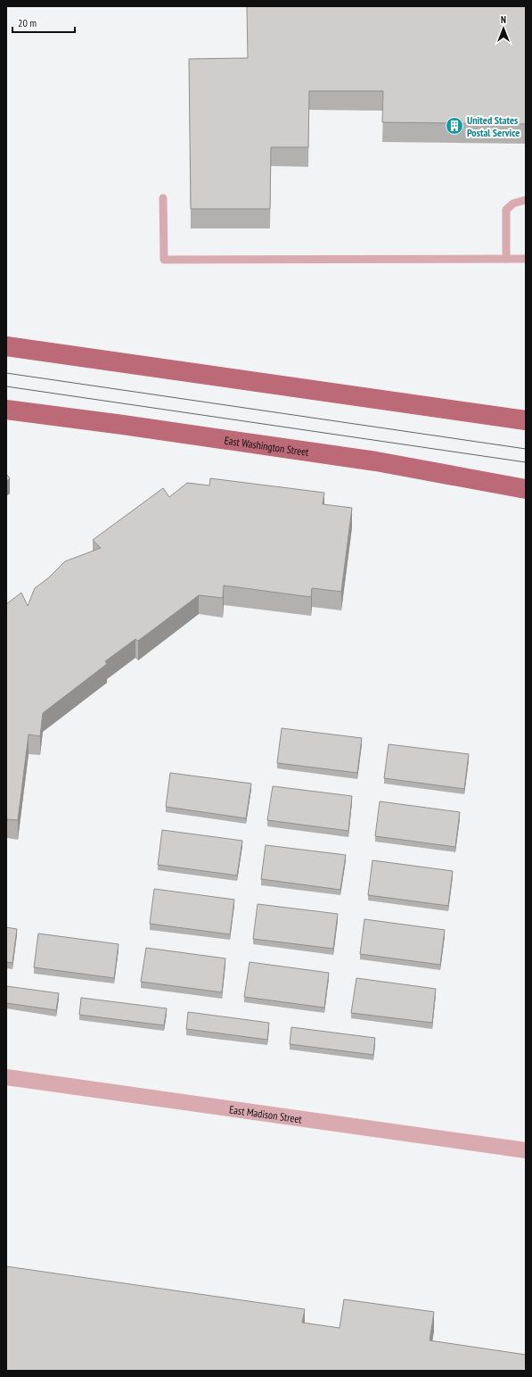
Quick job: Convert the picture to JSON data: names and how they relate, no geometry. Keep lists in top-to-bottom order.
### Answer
{
  "streets": {
    "main road": ["East Washington Street"],
    "street": ["East Madison Street"]
  },
  "places": {
    "building": ["United States Postal Service"]
  },
  "scale_bar": "20 m",
  "north": "top"
}
